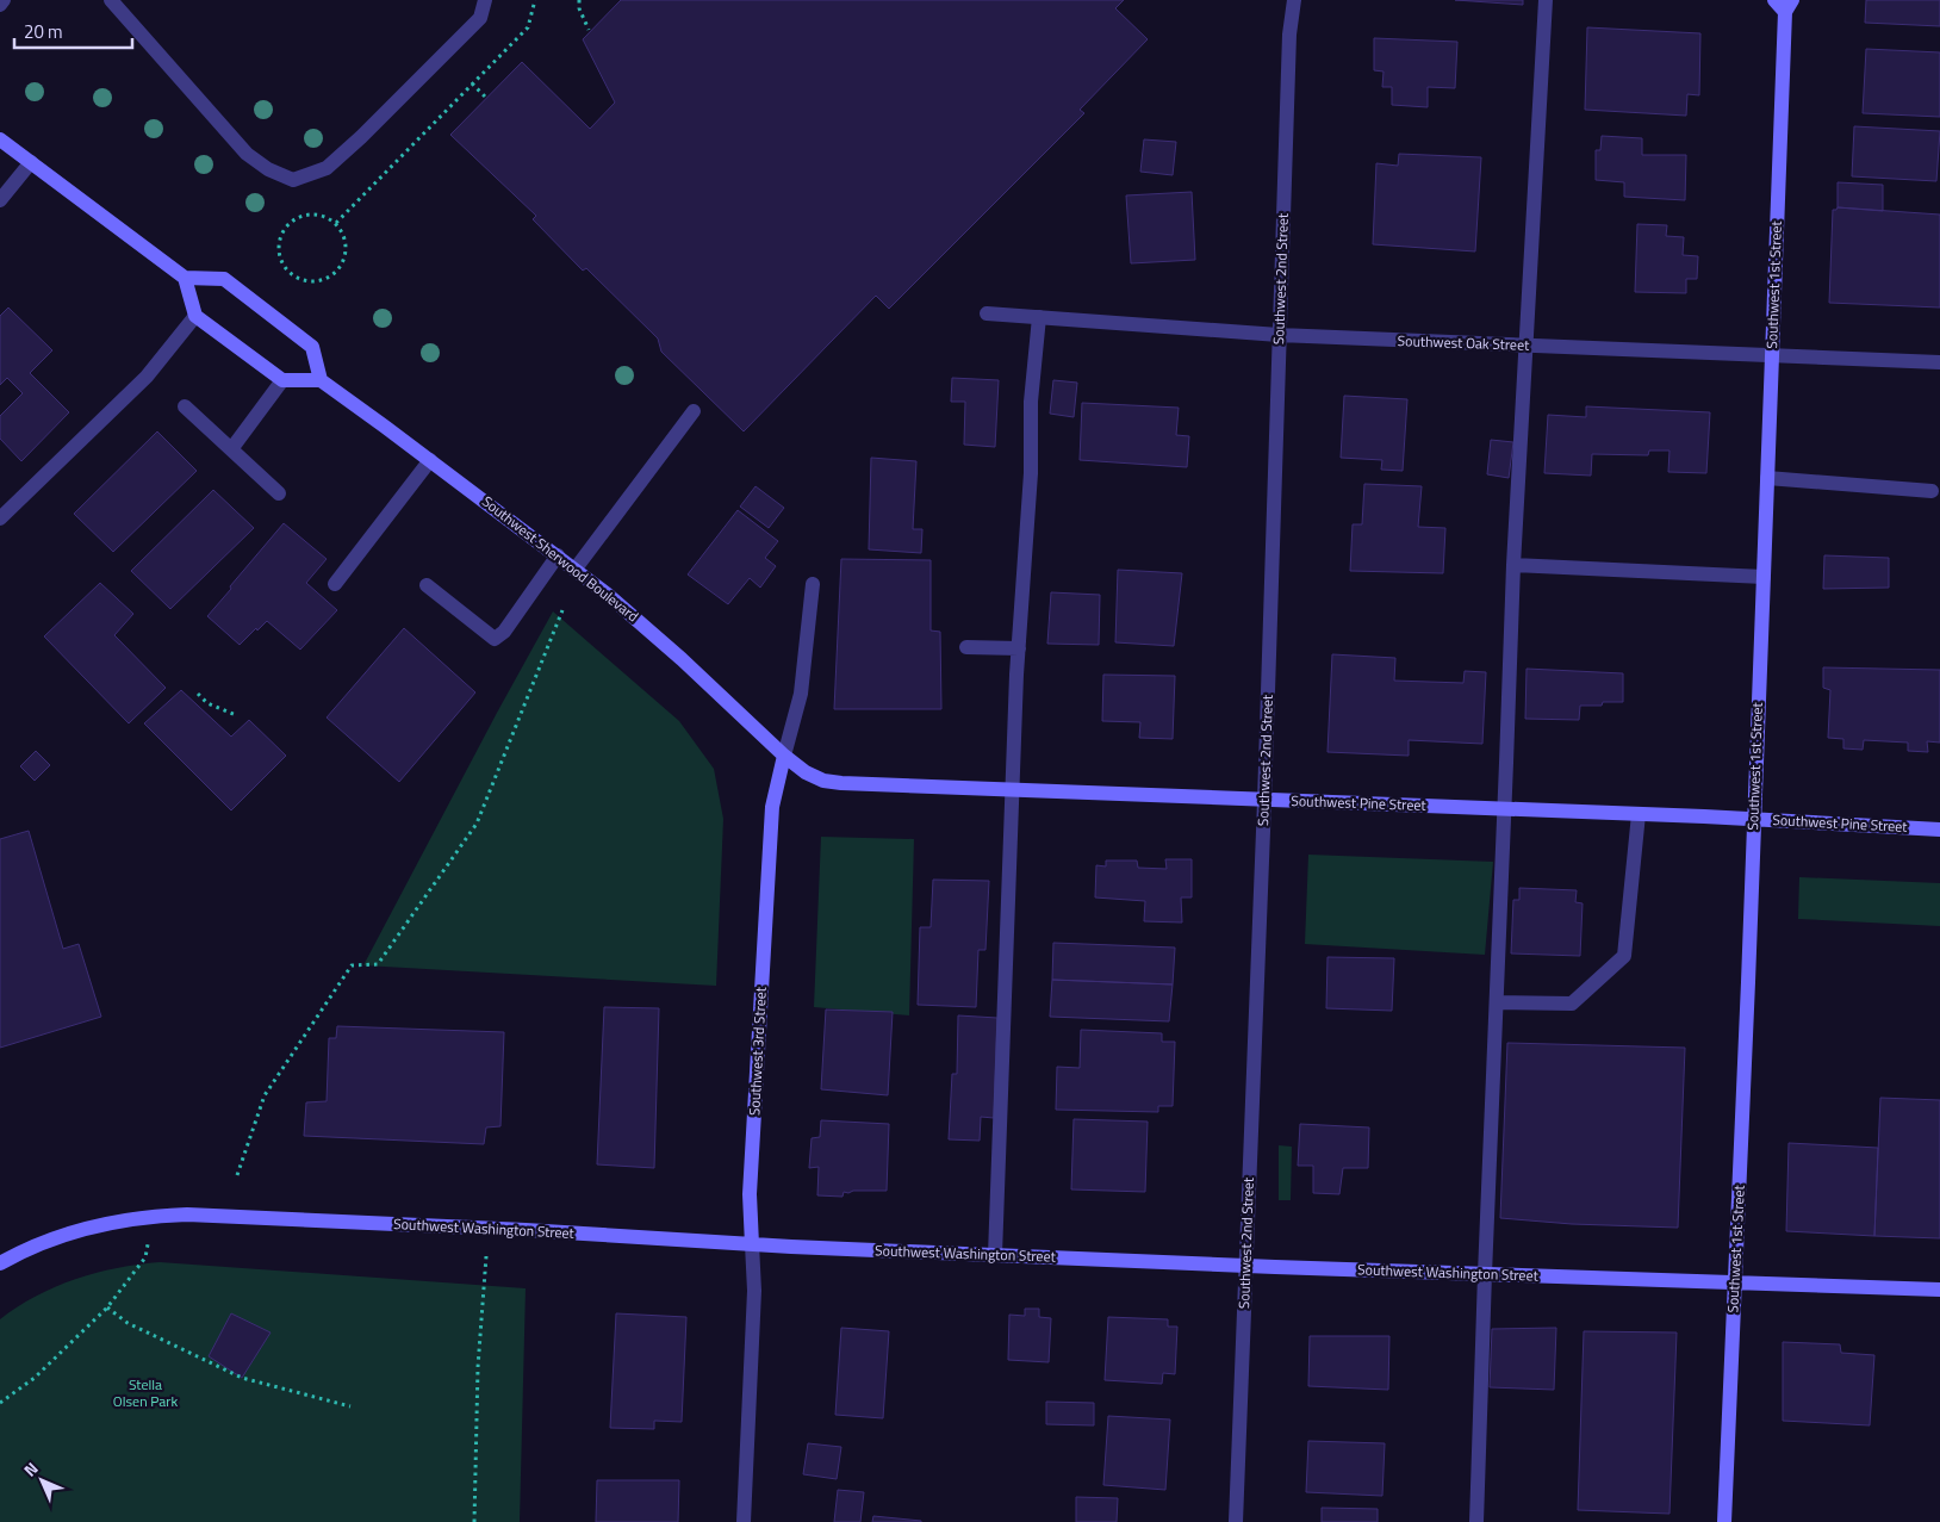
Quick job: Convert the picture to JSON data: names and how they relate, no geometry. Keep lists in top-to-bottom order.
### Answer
{
  "streets": {
    "main road": [
      "Southwest 1st Street",
      "Southwest Sherwood Boulevard",
      "Southwest Pine Street",
      "Southwest 3rd Street",
      "Southwest Washington Street"
    ],
    "street": ["Southwest 2nd Street", "Southwest Oak Street"]
  },
  "crossings": [
    ["Southwest 2nd Street", "Southwest Oak Street"],
    ["Southwest 2nd Street", "Southwest Pine Street"],
    ["Southwest 2nd Street", "Southwest Washington Street"],
    ["Southwest 1st Street", "Southwest Oak Street"],
    ["Southwest 1st Street", "Southwest Pine Street"],
    ["Southwest 1st Street", "Southwest Washington Street"],
    ["Southwest Sherwood Boulevard", "Southwest Pine Street"],
    ["Southwest Sherwood Boulevard", "Southwest 3rd Street"],
    ["Southwest Pine Street", "Southwest 3rd Street"],
    ["Southwest 3rd Street", "Southwest Washington Street"]
  ],
  "parks": ["Stella Olsen Park"],
  "scale_bar": "20 m",
  "north": "top left"
}
